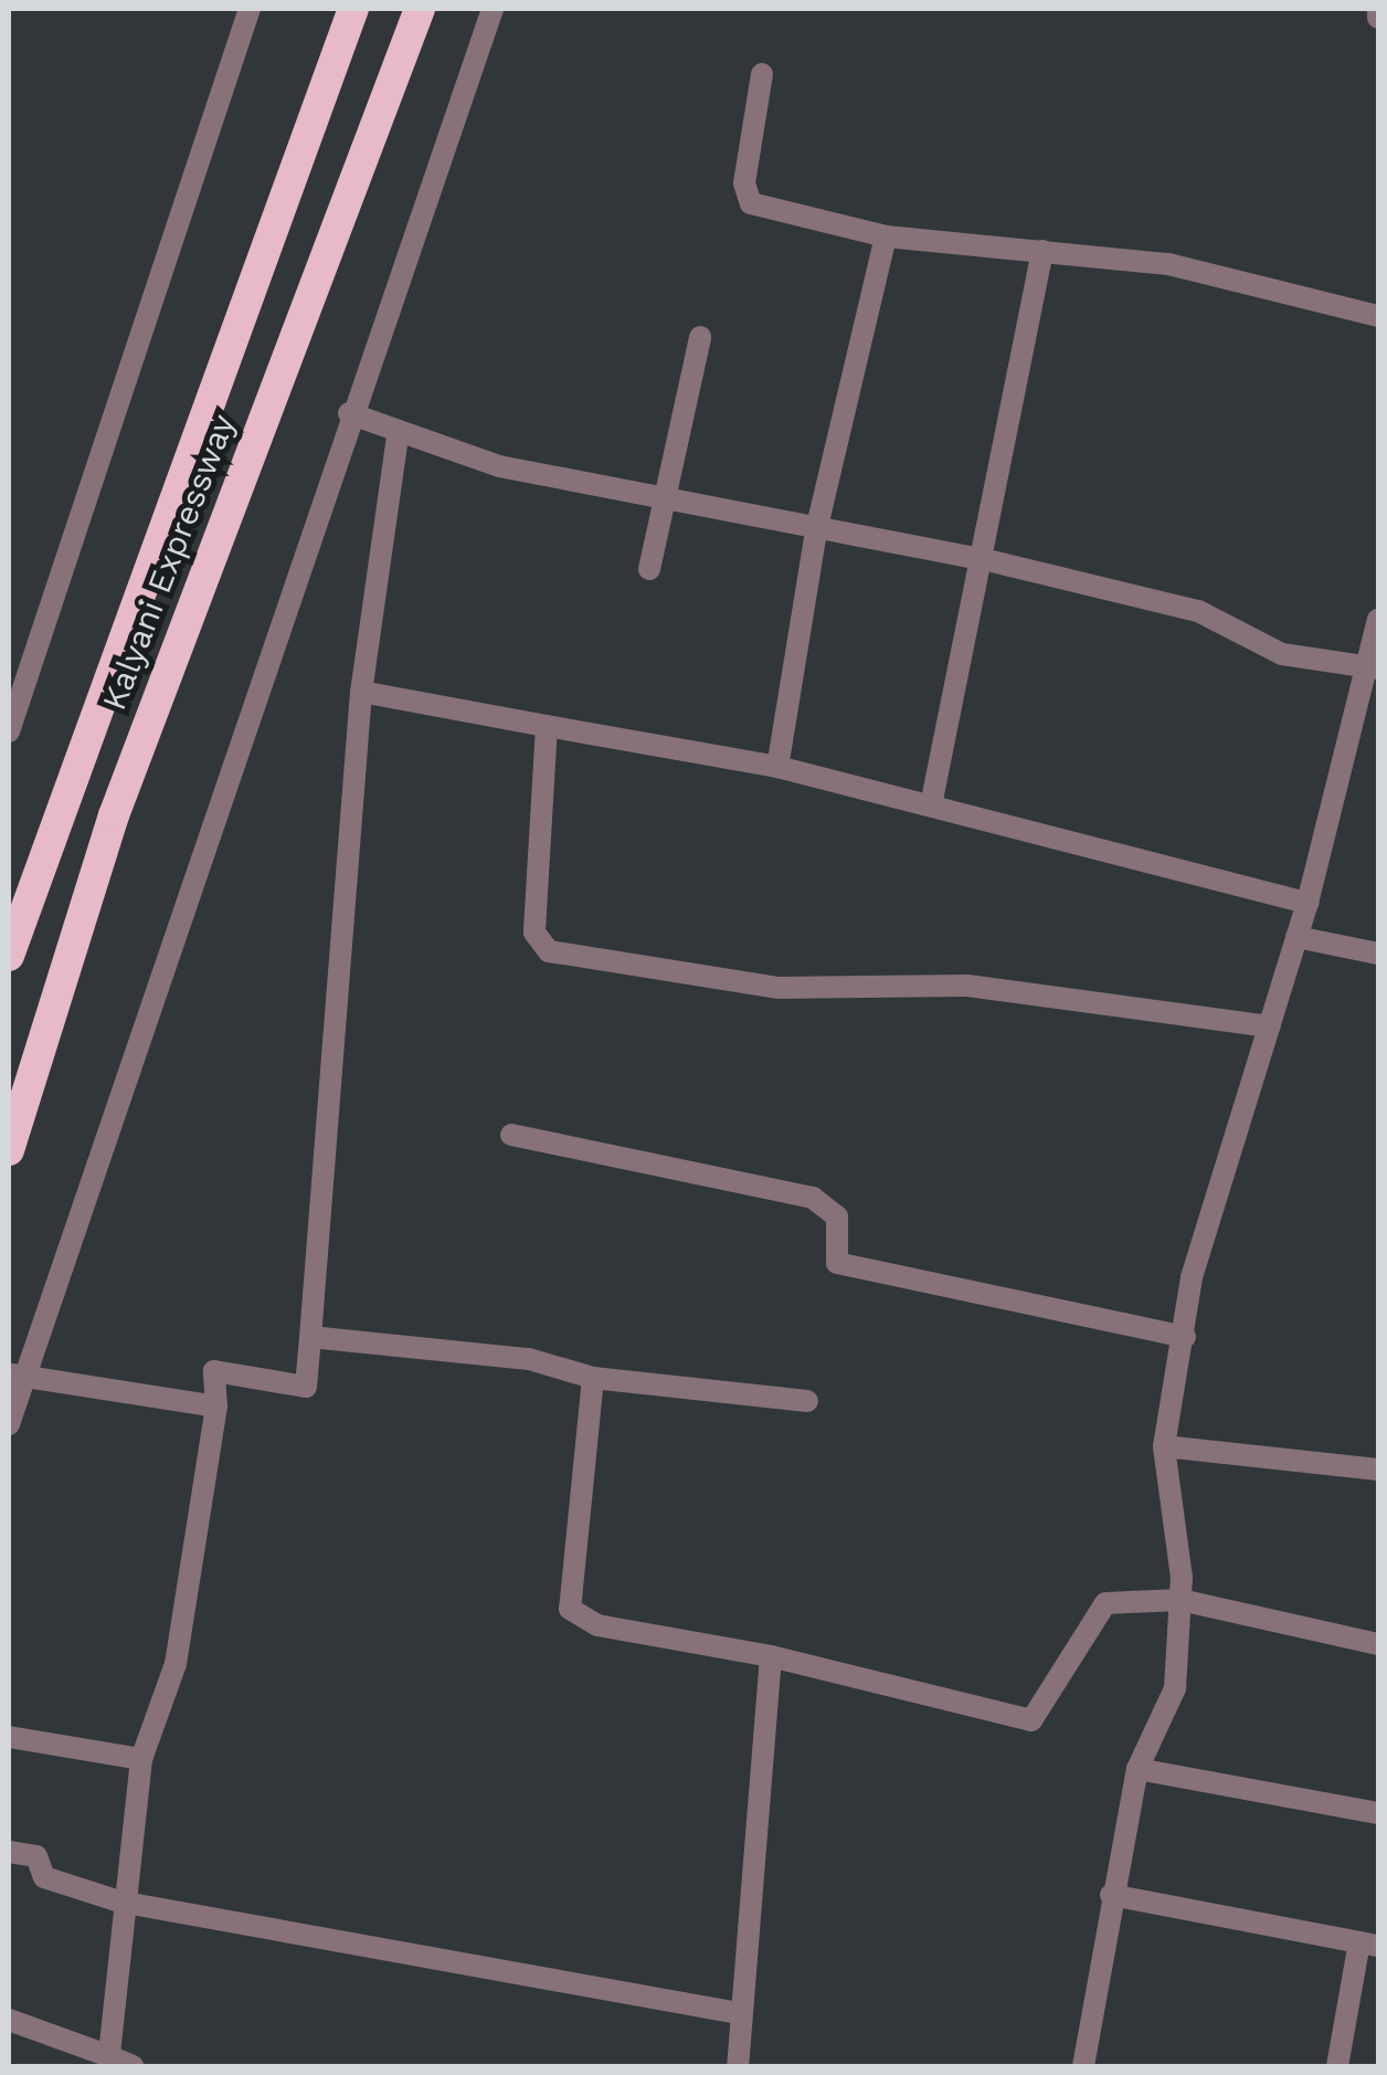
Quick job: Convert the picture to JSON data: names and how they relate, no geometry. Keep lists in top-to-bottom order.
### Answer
{
  "streets": {
    "highway": ["Kalyani Expressway"]
  }
}
